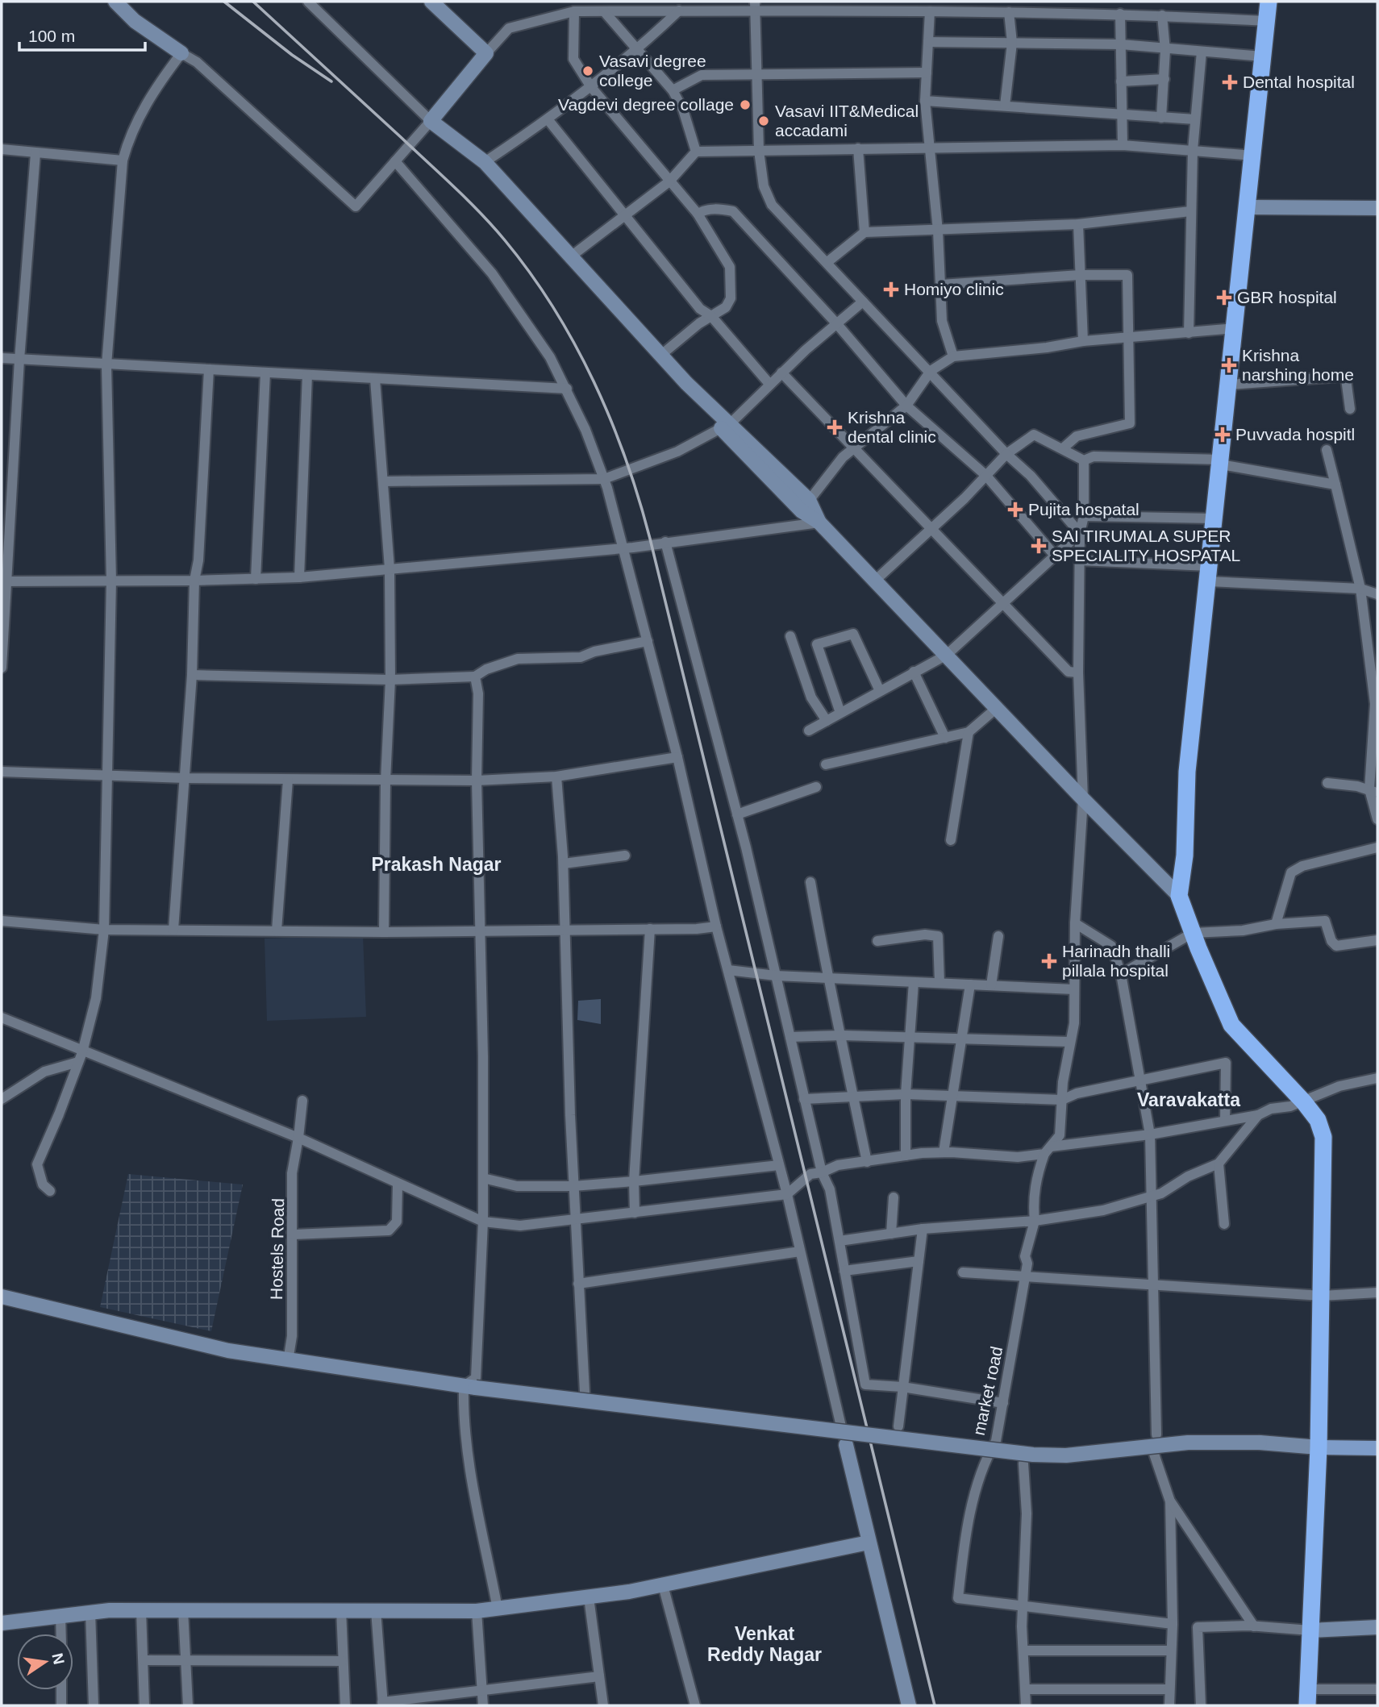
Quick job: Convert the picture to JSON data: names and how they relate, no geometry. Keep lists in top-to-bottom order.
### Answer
{
  "streets": {
    "street": ["Hostels Road", "market road"]
  },
  "districts": ["Prakash Nagar", "Varavakatta", "Venkat Reddy Nagar"],
  "places": {
    "other": ["Vasavi degree college", "Vagdevi degree collage", "Vasavi IIT&Medical accadami"],
    "health": [
      "Dental hospital",
      "Homiyo clinic",
      "GBR hospital",
      "Krishna narshing home",
      "Krishna dental clinic",
      "Puvvada hospitl",
      "Pujita hospatal",
      "SAI TIRUMALA SUPER SPECIALITY HOSPATAL",
      "Harinadh thalli pillala hospital"
    ]
  },
  "scale_bar": "100 m",
  "north": "right"
}
